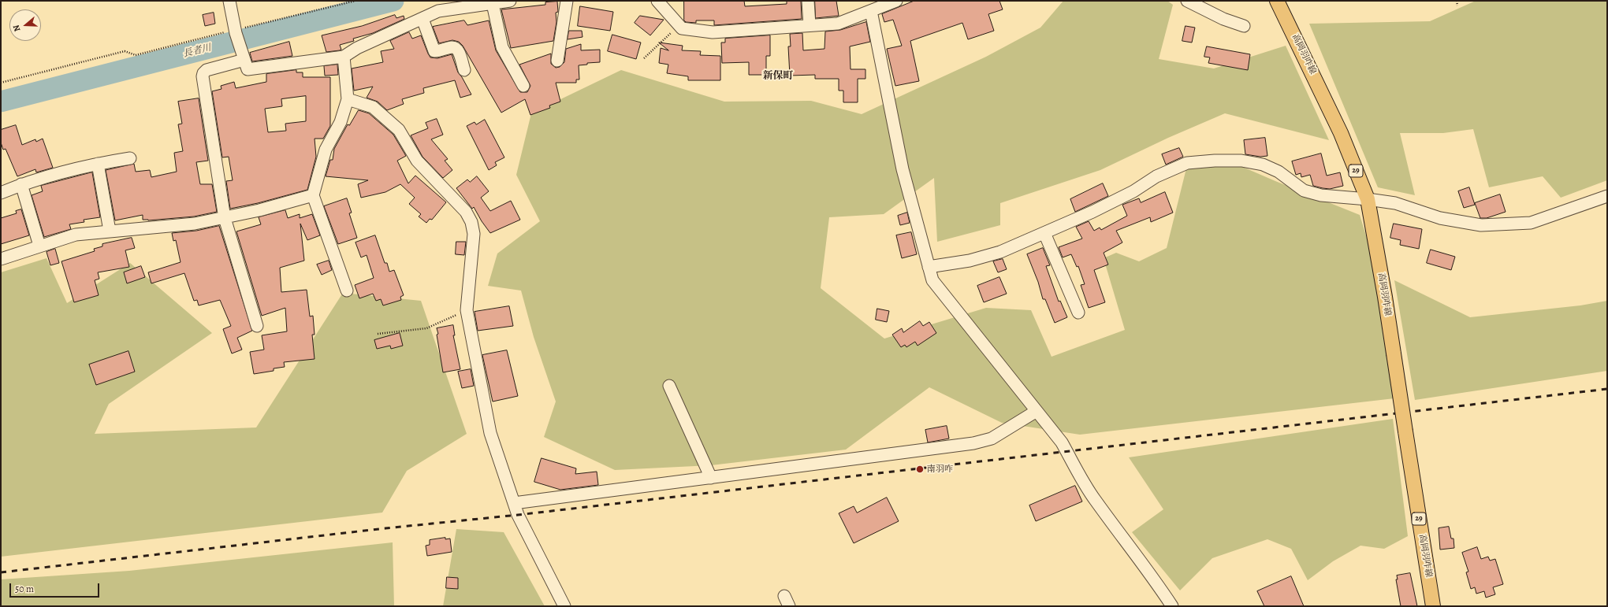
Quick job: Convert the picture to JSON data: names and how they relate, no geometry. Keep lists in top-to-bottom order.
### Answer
{
  "streets": {
    "main road": ["高岡羽咋線", "29"]
  },
  "districts": ["新保町"],
  "water": ["長者川"],
  "places": ["南羽咋"],
  "scale_bar": "50 m",
  "north": "left"
}
